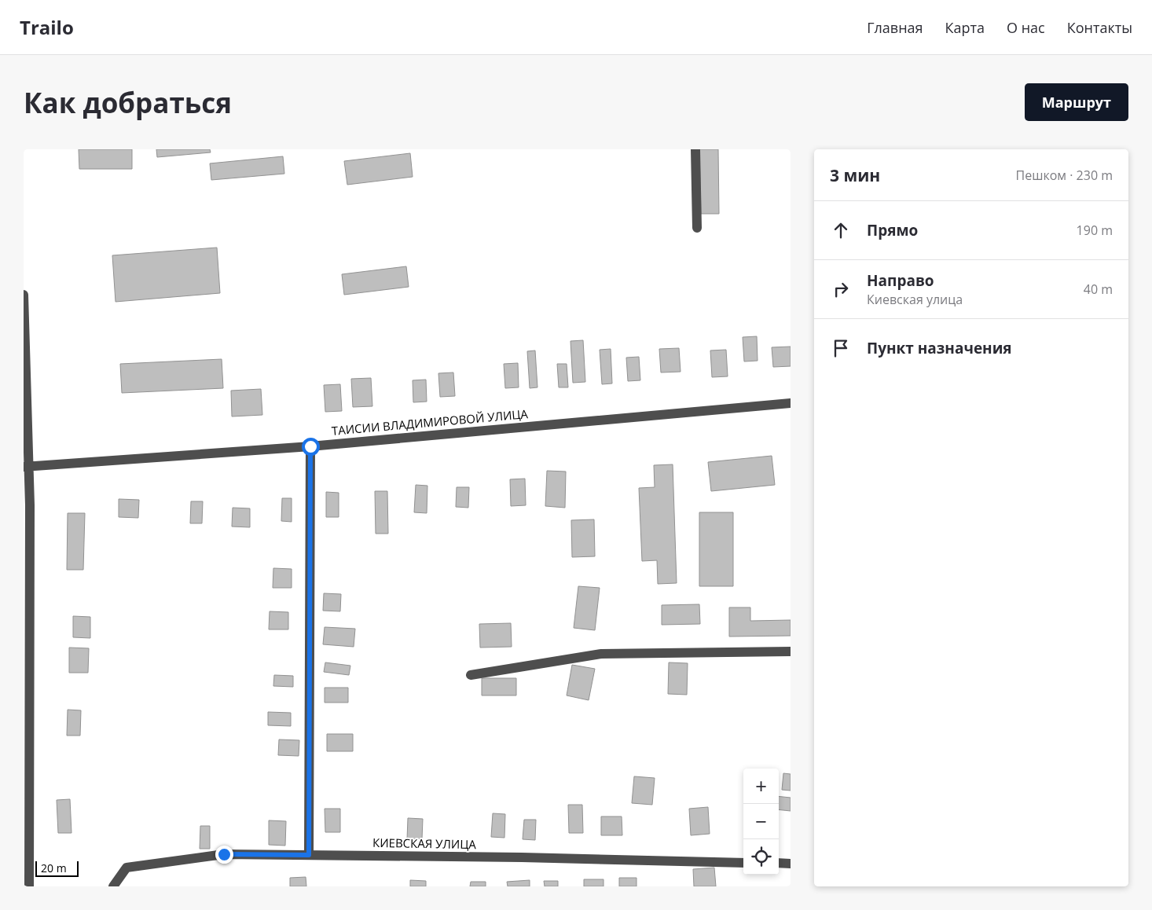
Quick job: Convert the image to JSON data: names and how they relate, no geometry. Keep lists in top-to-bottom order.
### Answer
{
  "streets": {
    "street": ["ТАИСИИ ВЛАДИМИРОВОЙ УЛИЦА", "КИЕВСКАЯ УЛИЦА"]
  },
  "scale_bar": "20 m",
  "page": {
    "header": "Trailo",
    "nav": [
      "Главная",
      "Карта",
      "О нас",
      "Контакты"
    ],
    "buttons": "Маршрут",
    "title": "Как добраться",
    "heading": ["3 мин", "Пешком · 230 m"],
    "list": [
      ["Прямо", "190 m"],
      ["Направо", "Киевская улица", "40 m"],
      "Пункт назначения"
    ],
    "map_buttons": ["+", "−"],
    "scale": "20 m"
  }
}
